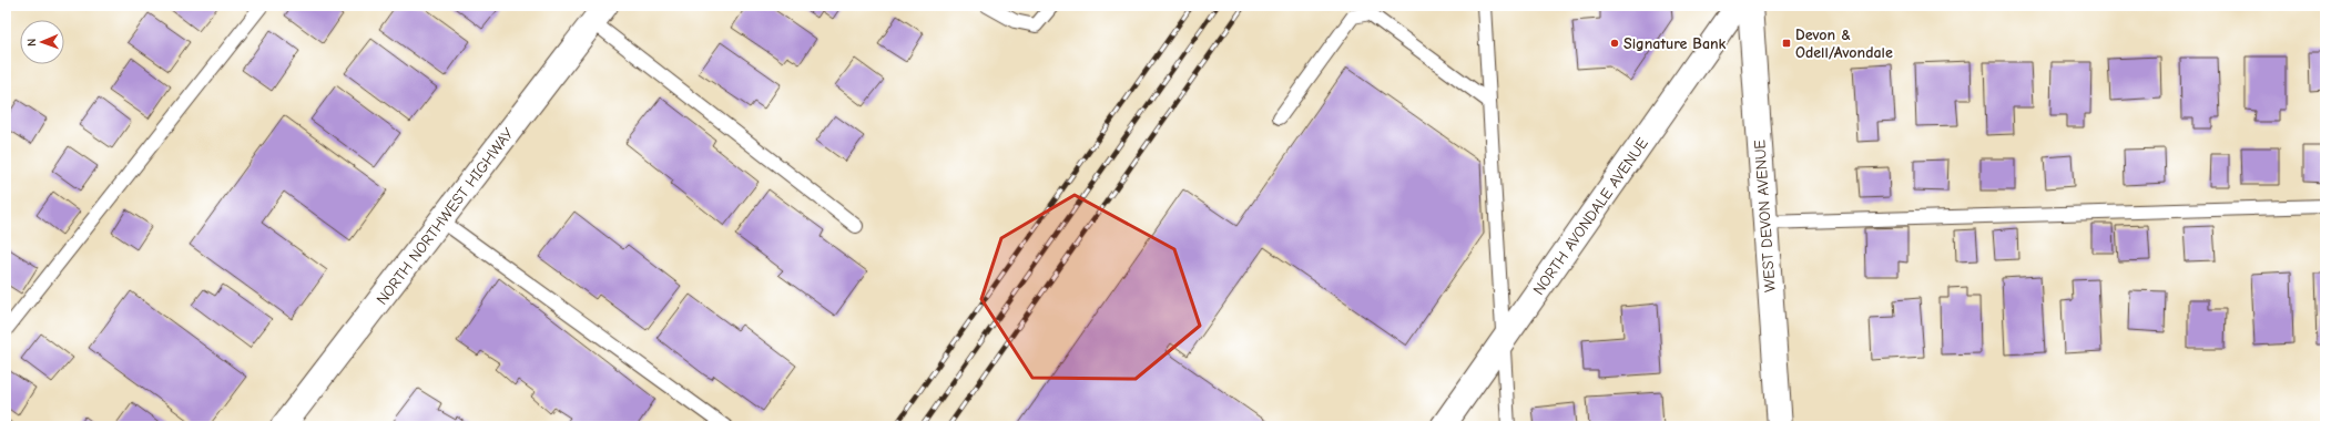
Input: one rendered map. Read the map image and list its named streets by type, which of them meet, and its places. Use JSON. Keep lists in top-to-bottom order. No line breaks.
{"streets":{"street":["NORTH NORTHWEST HIGHWAY","NORTH AVONDALE AVENUE","WEST DEVON AVENUE"]},"places":{"other":["Signature Bank"],"transit":["Devon & Odell/Avondale"]},"north":"left"}
